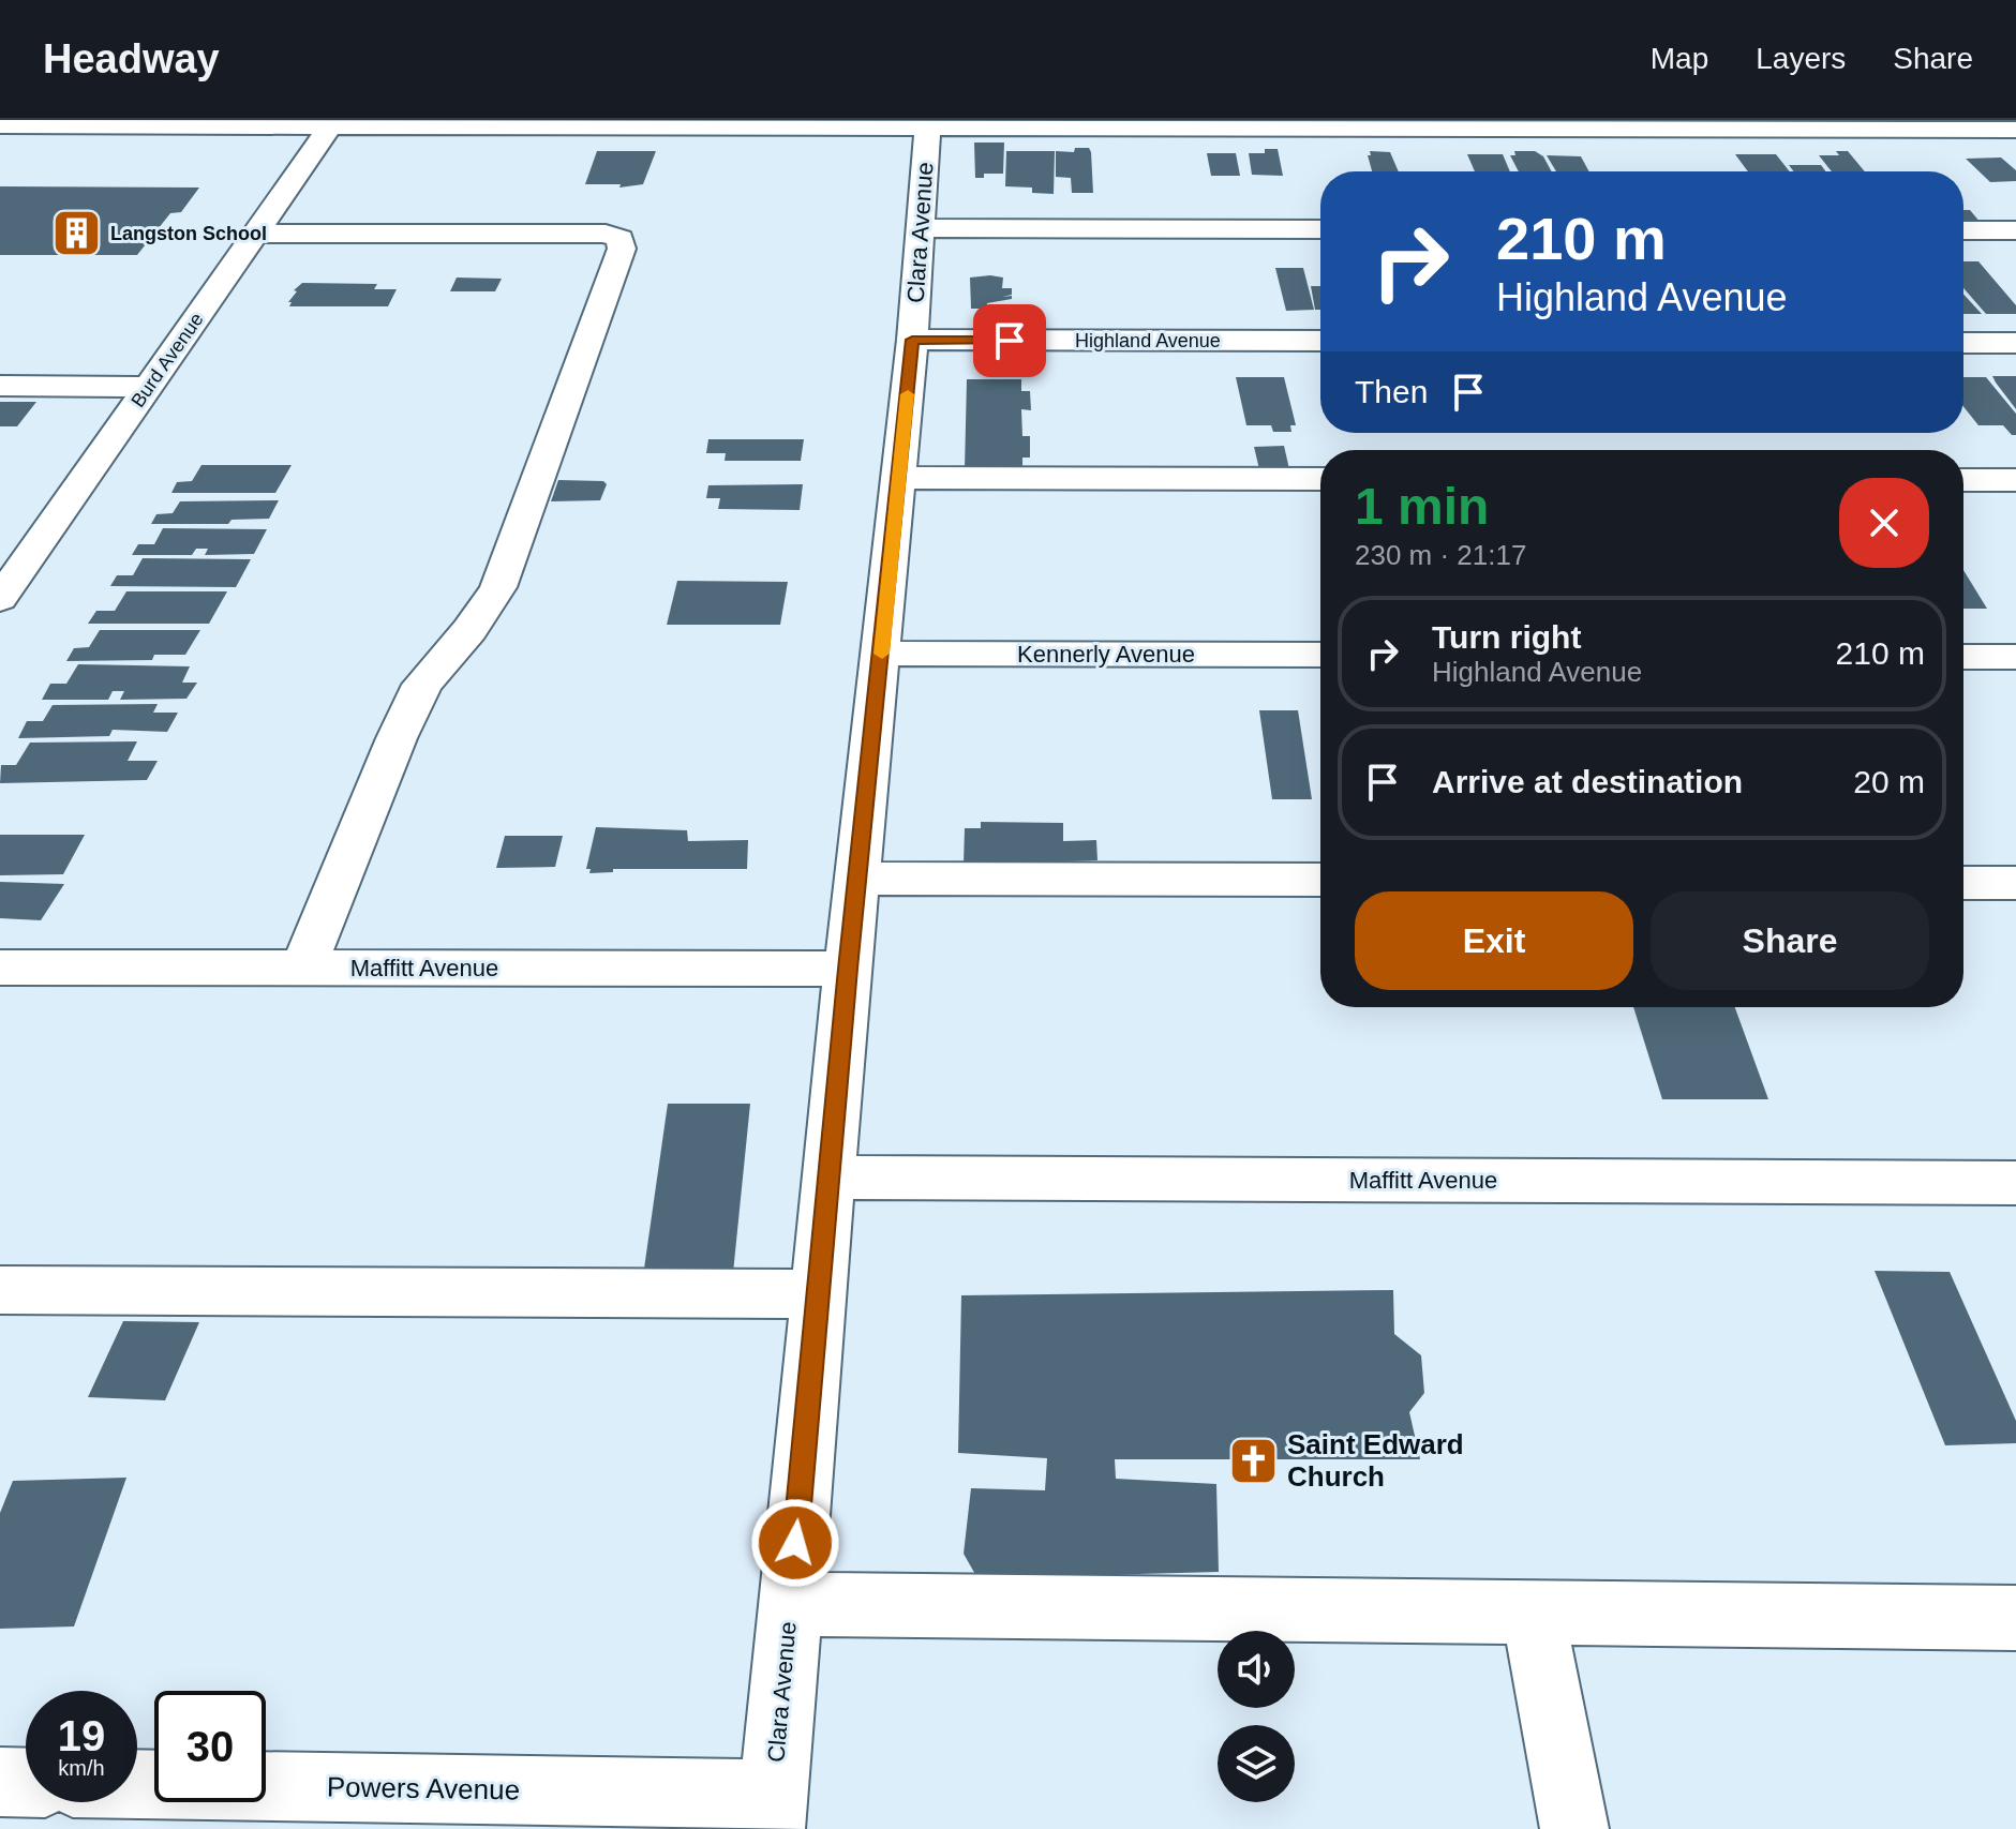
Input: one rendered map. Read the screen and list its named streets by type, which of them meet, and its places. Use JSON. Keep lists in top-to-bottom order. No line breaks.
{"streets":{"street":["Clara Avenue","Highland Avenue","Burd Avenue","Kennerly Avenue","Maffitt Avenue","Powers Avenue"]},"crossings":[["Clara Avenue","Highland Avenue"],["Clara Avenue","Kennerly Avenue"],["Clara Avenue","Maffitt Avenue"],["Clara Avenue","Powers Avenue"]],"places":{"building":["Langston School"],"church":["Saint Edward Church"]},"page":{"header":"Headway","nav":["Map","Layers","Share"],"turn":["210 m","Highland Avenue"],"then":"Then","heading":["1 min","230 m · 21:17"],"list":[{"name":"Turn right","note":"Highland Avenue","value":"210 m"},{"name":"Arrive at destination","value":"20 m"}],"buttons":["Exit","Share"],"speed":"19 km/h","limit":"30"}}
